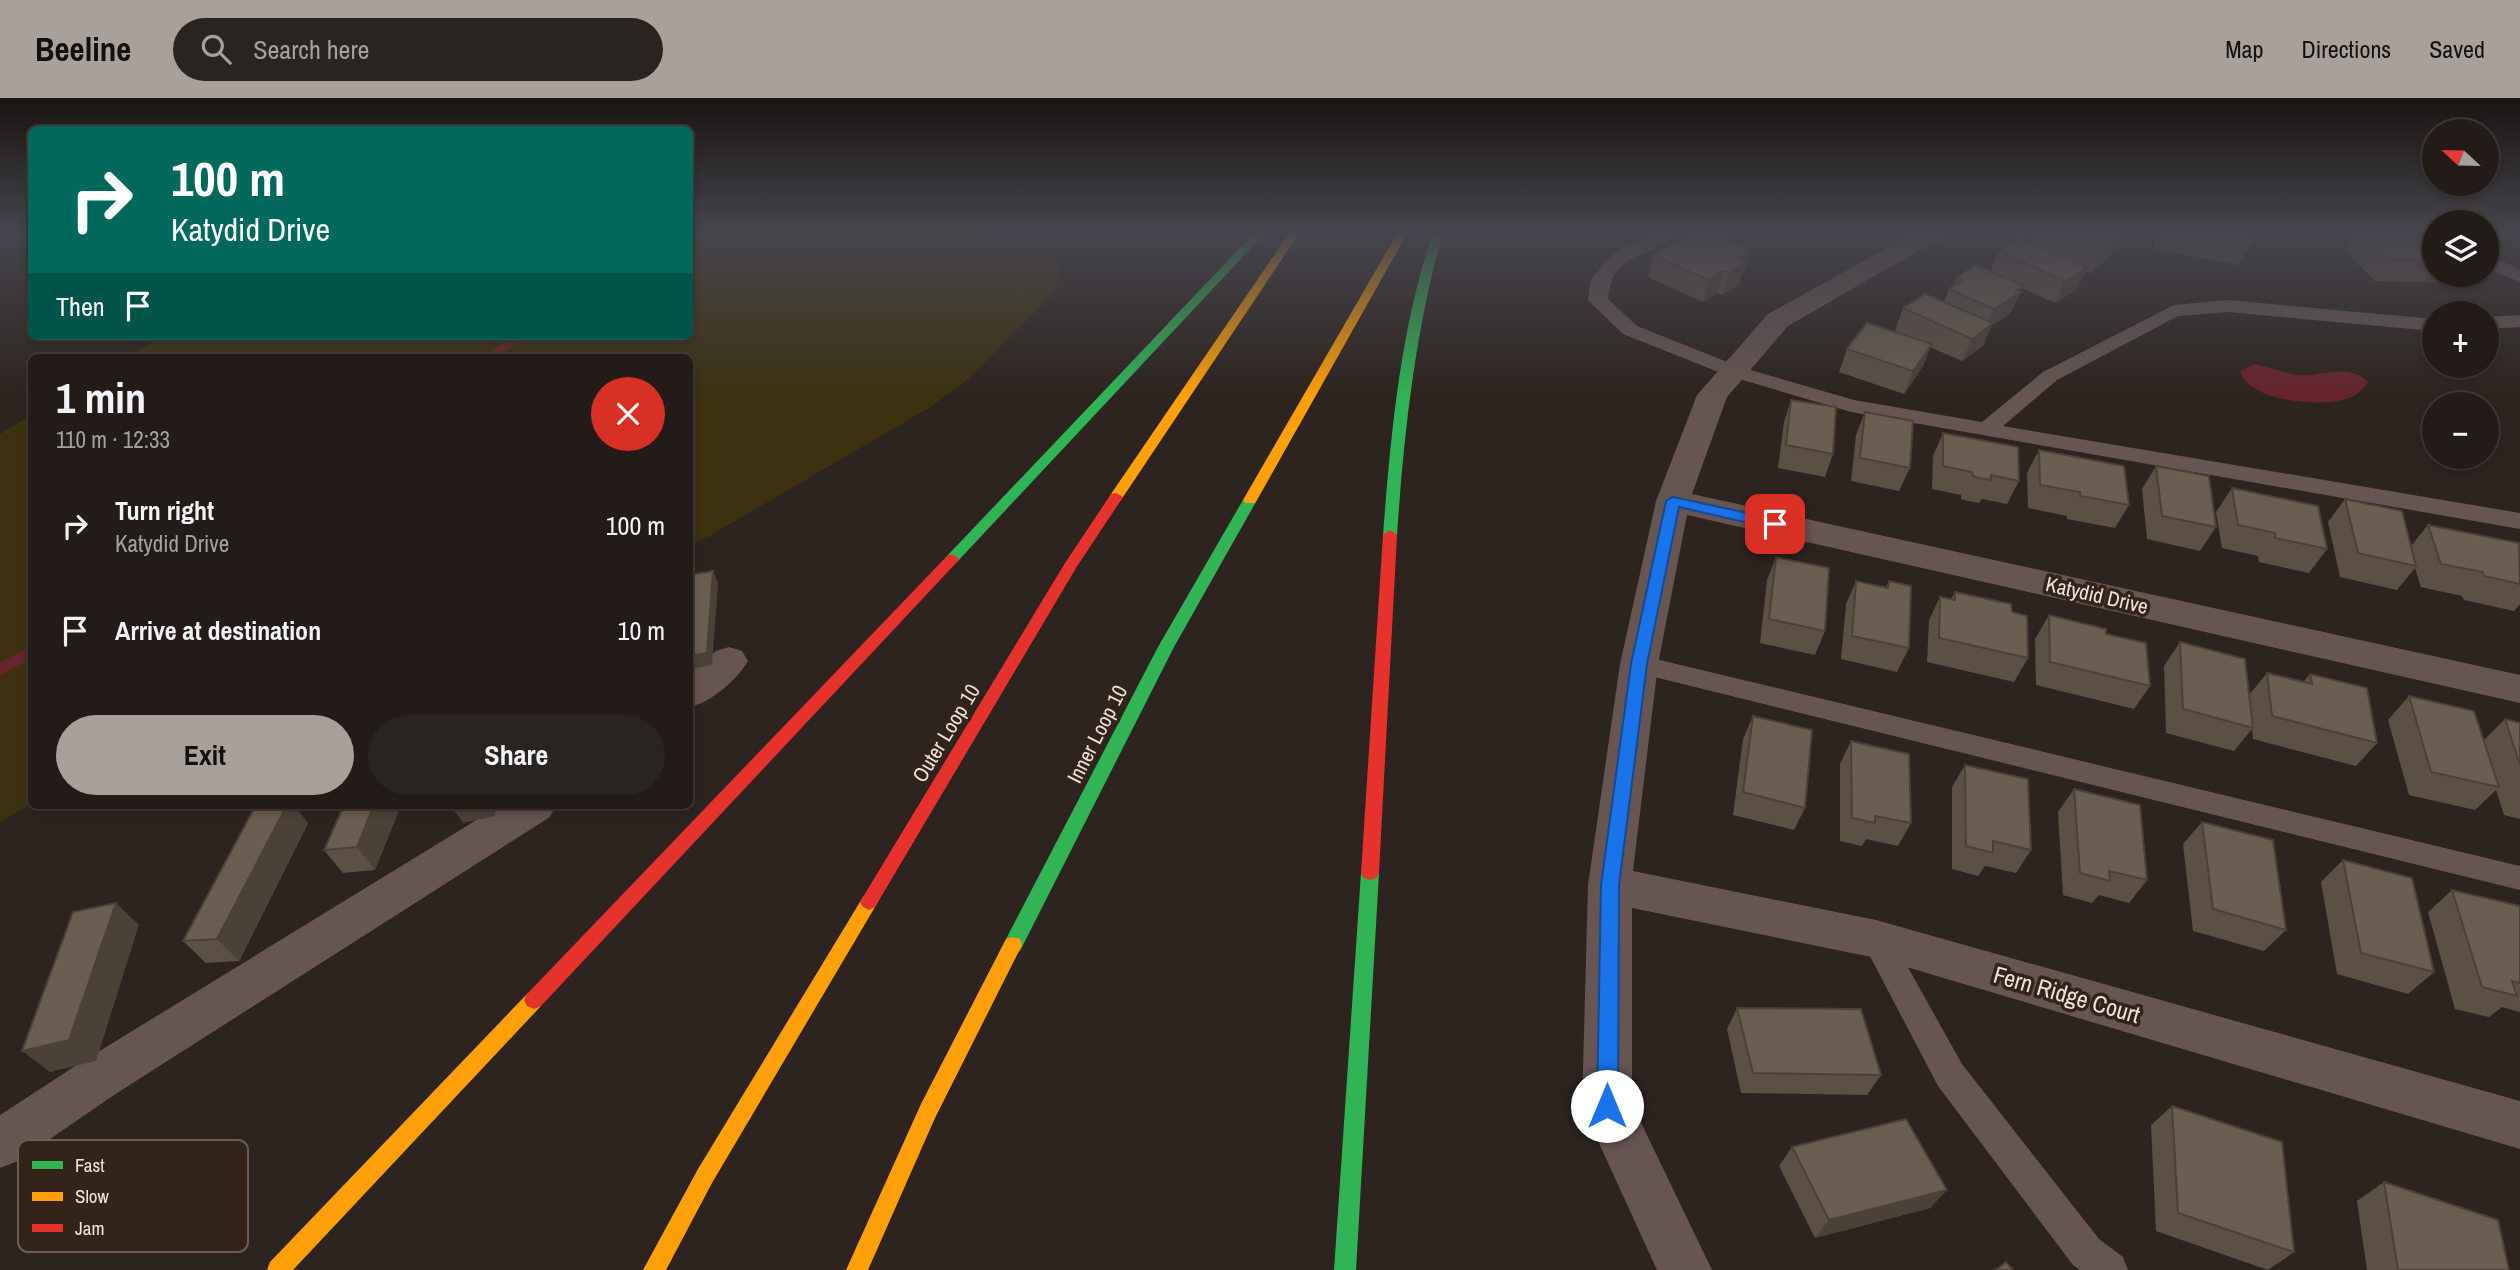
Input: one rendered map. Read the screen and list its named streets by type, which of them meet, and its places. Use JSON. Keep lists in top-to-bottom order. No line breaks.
{"streets":{"highway":["Outer Loop 10","Inner Loop 10"],"street":["Katydid Drive","Fern Ridge Court"]},"legend":["Fast","Slow","Jam"],"north":"left","page":{"header":"Beeline","search":"Search here","nav":["Map","Directions","Saved"],"map_buttons":["+","−"],"turn":["100 m","Katydid Drive"],"then":"Then","heading":["1 min","110 m · 12:33"],"list":[{"name":"Turn right","note":"Katydid Drive","value":"100 m"},{"name":"Arrive at destination","value":"10 m"}],"buttons":["Exit","Share"]}}
